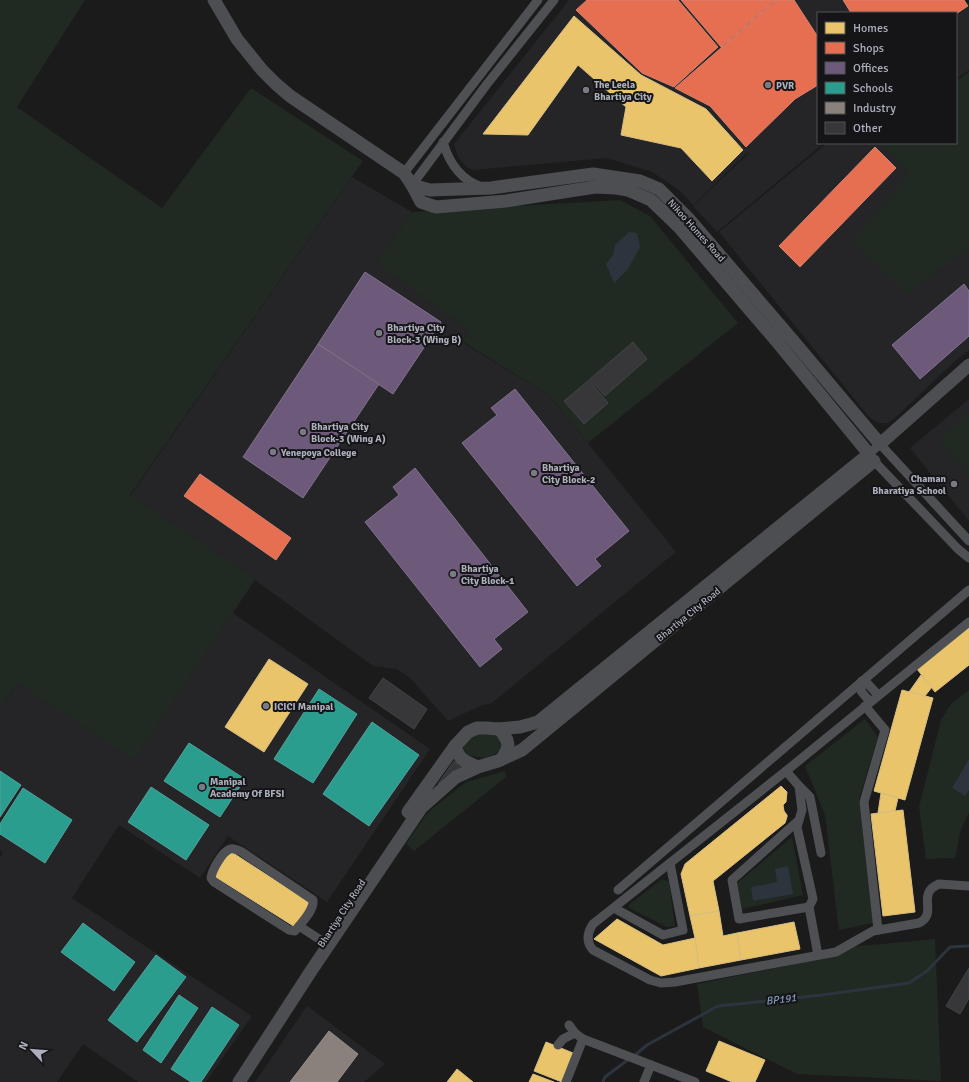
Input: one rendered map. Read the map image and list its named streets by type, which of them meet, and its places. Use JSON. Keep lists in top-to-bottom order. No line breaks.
{"streets":{"street":["Nikoo Homes Road","Bhartiya City Road"]},"crossings":[["Nikoo Homes Road","Bhartiya City Road"]],"water":["BP191"],"places":["PVR","The Leela Bhartiya City","Bhartiya City Block-3 (Wing B)","Bhartiya City Block-3 (Wing A)","Yenepoya College","Bhartiya City Block-2","Chaman Bharatiya School","Bhartiya City Block-1","ICICI Manipal","Manipal Academy Of BFSI"],"legend":["Homes","Shops","Offices","Schools","Industry","Other"],"north":"top left"}
